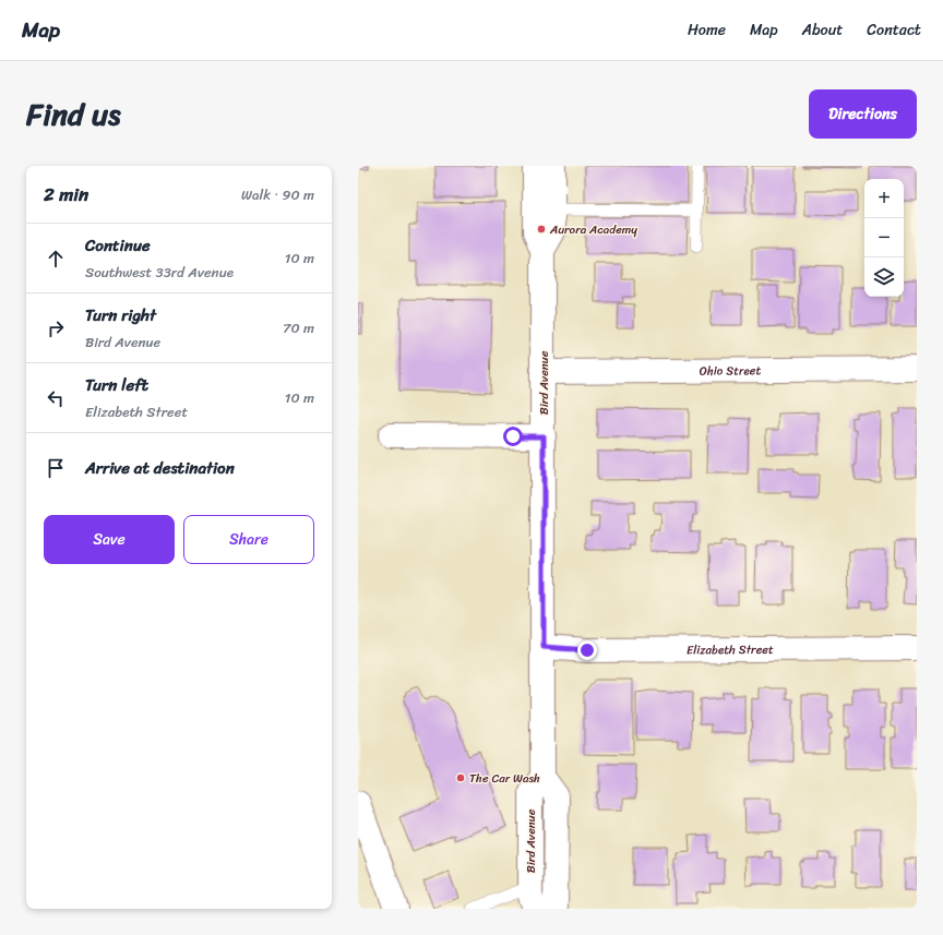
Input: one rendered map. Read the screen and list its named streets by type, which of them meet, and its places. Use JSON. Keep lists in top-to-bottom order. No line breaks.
{"streets":{"main road":["Ohio Street","Bird Avenue","Elizabeth Street"]},"crossings":[["Ohio Street","Bird Avenue"],["Bird Avenue","Elizabeth Street"]],"places":["Aurora Academy","The Car Wash"],"page":{"header":"Map","nav":["Home","Map","About","Contact"],"title":"Find us","buttons":["Directions",["Save","Share"]],"heading":["2 min","Walk · 90 m"],"map_buttons":["+","−"],"list":[["Continue","Southwest 33rd Avenue","10 m"],["Turn right","Bird Avenue","70 m"],["Turn left","Elizabeth Street","10 m"],"Arrive at destination"]}}
